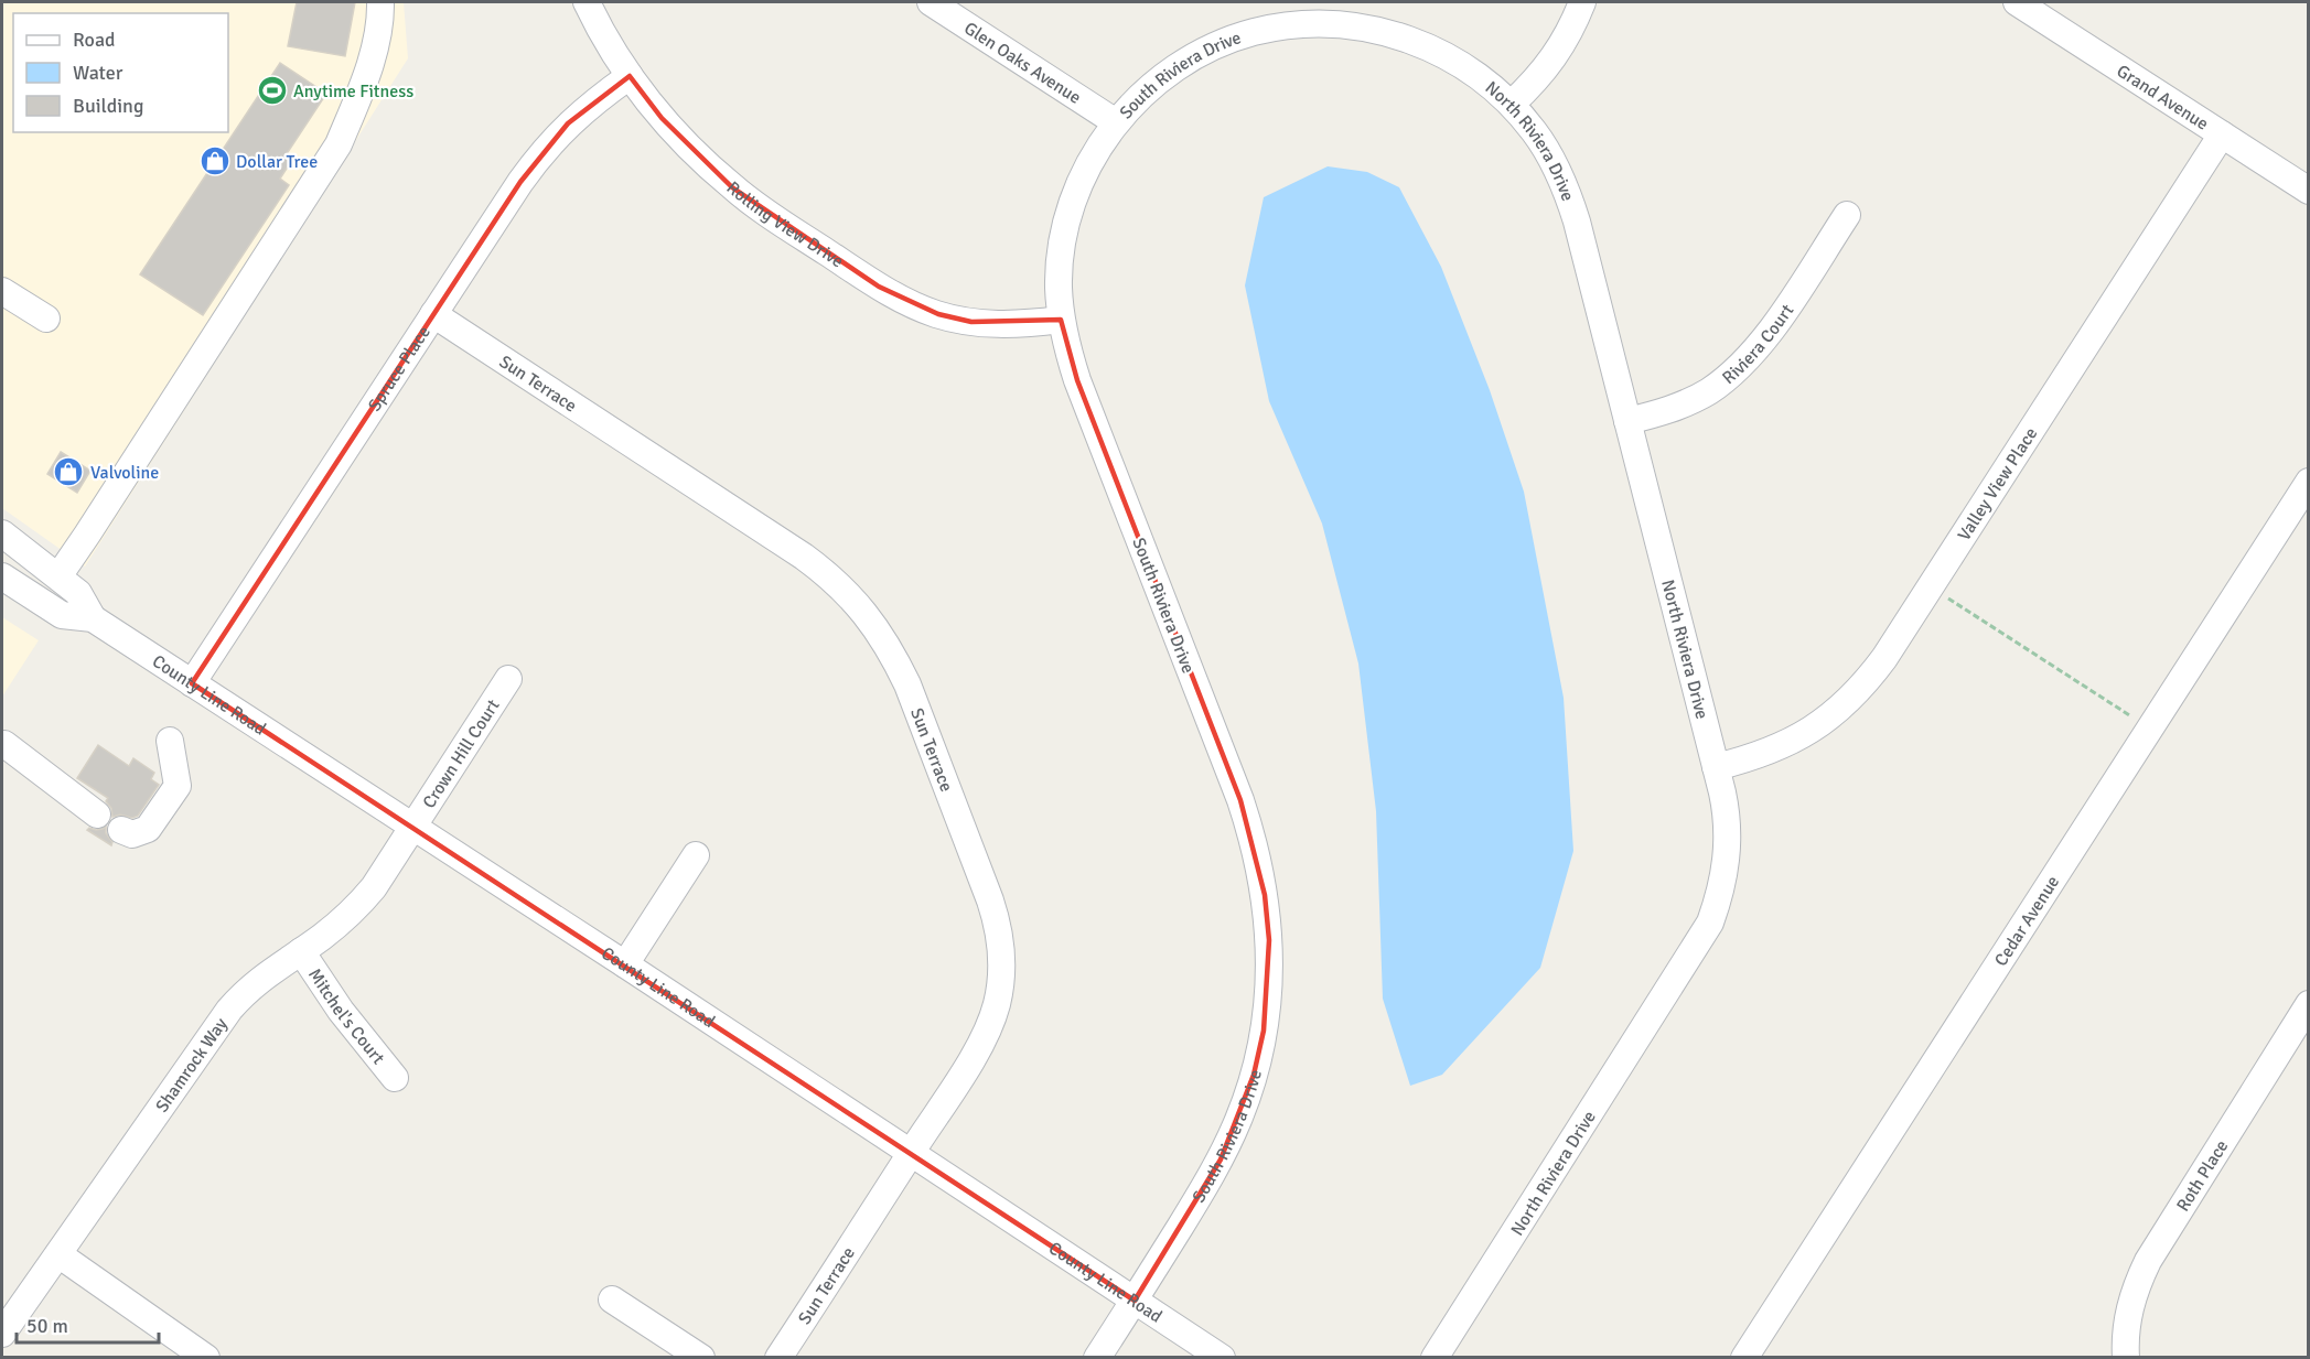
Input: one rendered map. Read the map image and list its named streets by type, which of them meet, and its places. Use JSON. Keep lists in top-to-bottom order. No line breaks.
{"streets":{"street":["Glen Oaks Avenue","South Riviera Drive","Grand Avenue","North Riviera Drive","Rolling View Drive","Riviera Court","Spruce Place","Sun Terrace","Valley View Place","County Line Road","Crown Hill Court","Cedar Avenue","Mitchel's Court","Shamrock Way","Roth Place"]},"crossings":[["Glen Oaks Avenue","South Riviera Drive"],["South Riviera Drive","North Riviera Drive"],["South Riviera Drive","Rolling View Drive"],["South Riviera Drive","County Line Road"],["Grand Avenue","Valley View Place"],["North Riviera Drive","Riviera Court"],["North Riviera Drive","Valley View Place"],["Rolling View Drive","Spruce Place"],["Spruce Place","Sun Terrace"],["Spruce Place","County Line Road"],["Sun Terrace","County Line Road"],["County Line Road","Crown Hill Court"],["County Line Road","Shamrock Way"],["Crown Hill Court","Shamrock Way"],["Mitchel's Court","Shamrock Way"]],"places":{"sports":["Anytime Fitness"],"shop":["Dollar Tree","Valvoline"]},"legend":["Road","Water","Building"],"scale_bar":"50 m"}
